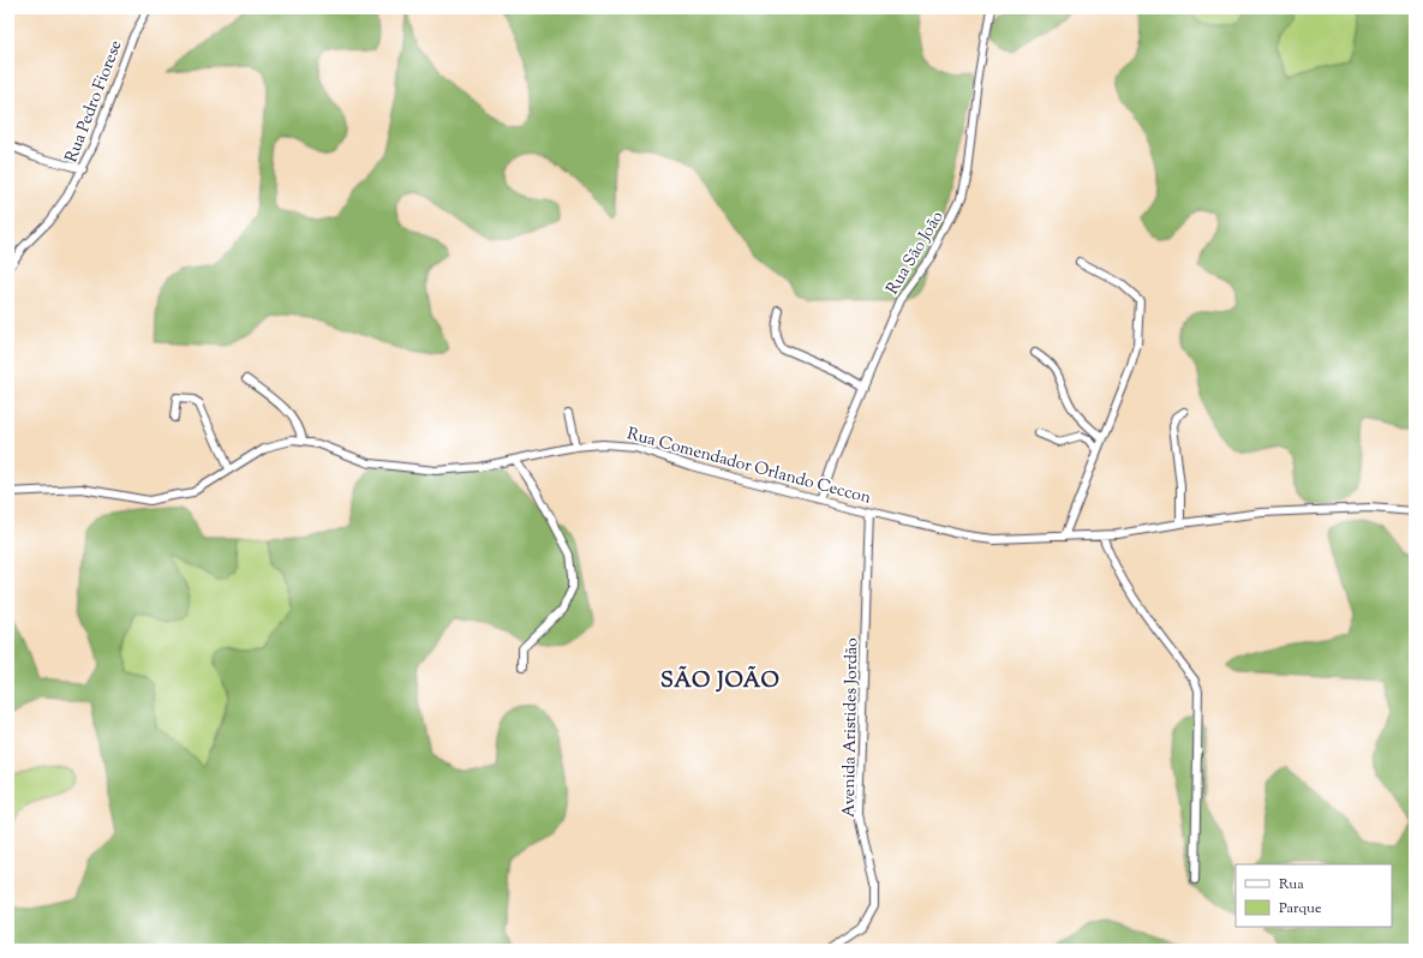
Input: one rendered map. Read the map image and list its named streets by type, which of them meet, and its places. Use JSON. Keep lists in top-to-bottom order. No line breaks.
{"streets":{"street":["Rua Pedro Fiorese","Rua São João","Rua Comendador Orlando Ceccon","Avenida Aristides Jordão"]},"crossings":[["Rua São João","Rua Comendador Orlando Ceccon"],["Rua Comendador Orlando Ceccon","Avenida Aristides Jordão"]],"districts":["SÃO JOÃO"],"legend":["Rua","Parque"]}
